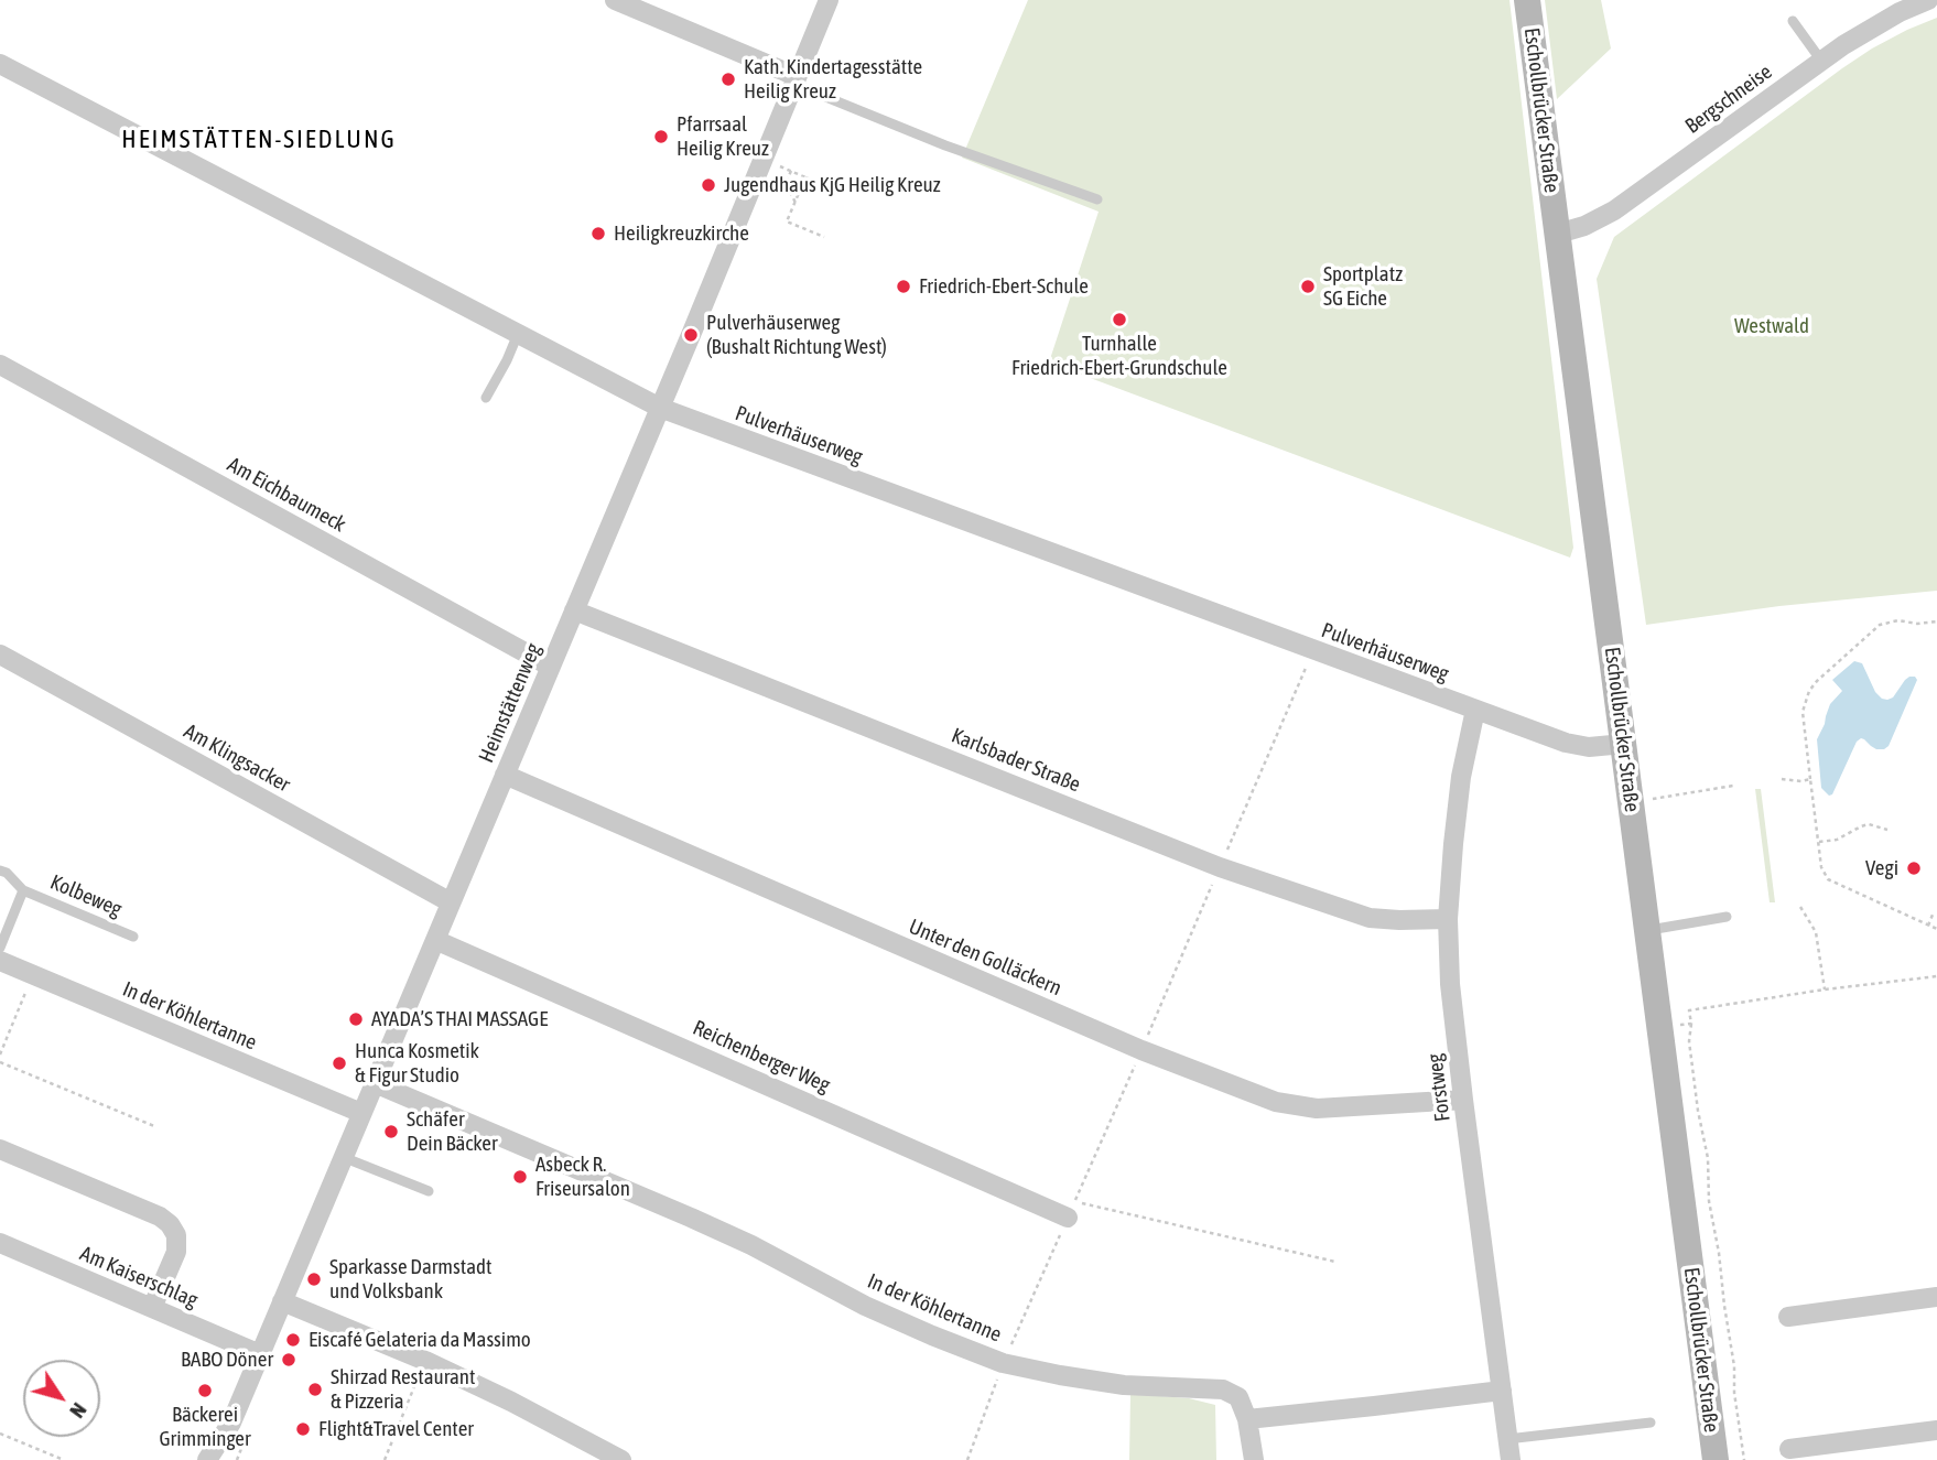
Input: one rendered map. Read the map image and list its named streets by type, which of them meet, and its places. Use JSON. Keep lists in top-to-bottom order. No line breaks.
{"streets":{"main road":["Eschollbrücker Straße"],"street":["Bergschneise","Pulverhäuserweg","Am Eichbaumeck","Heimstättenweg","Am Klingsacker","Karlsbader Straße","Unter den Golläckern","In der Köhlertanne","Reichenberger Weg","Forstweg","Am Kaiserschlag"],"lane":["Kolbeweg"]},"crossings":[["Bergschneise","Eschollbrücker Straße"],["Eschollbrücker Straße","Pulverhäuserweg"],["Pulverhäuserweg","Heimstättenweg"],["Pulverhäuserweg","Forstweg"],["Am Eichbaumeck","Heimstättenweg"],["Heimstättenweg","Am Klingsacker"],["Heimstättenweg","Karlsbader Straße"],["Heimstättenweg","Unter den Golläckern"],["Heimstättenweg","In der Köhlertanne"],["Heimstättenweg","Reichenberger Weg"],["Heimstättenweg","Am Kaiserschlag"],["Karlsbader Straße","Forstweg"],["Unter den Golläckern","Forstweg"]],"districts":["HEIMSTÄTTEN-SIEDLUNG"],"parks":["Westwald"],"places":["Kath. Kindertagesstätte Heilig Kreuz","Pfarrsaal Heilig Kreuz","Jugendhaus KjG Heilig Kreuz","Heiligkreuzkirche","Friedrich-Ebert-Schule","Sportplatz SG Eiche","Turnhalle Friedrich-Ebert-Grundschule","Pulverhäuserweg (Bushalt Richtung West)","Vegi","AYADA’S THAI MASSAGE","Hunca Kosmetik & Figur Studio","Schäfer Dein Bäcker","Asbeck R. Friseursalon","Sparkasse Darmstadt und Volksbank","Eiscafé Gelateria da Massimo","BABO Döner","Shirzad Restaurant & Pizzeria","Bäckerei Grimminger","Flight&Travel Center"],"north":"bottom right"}
